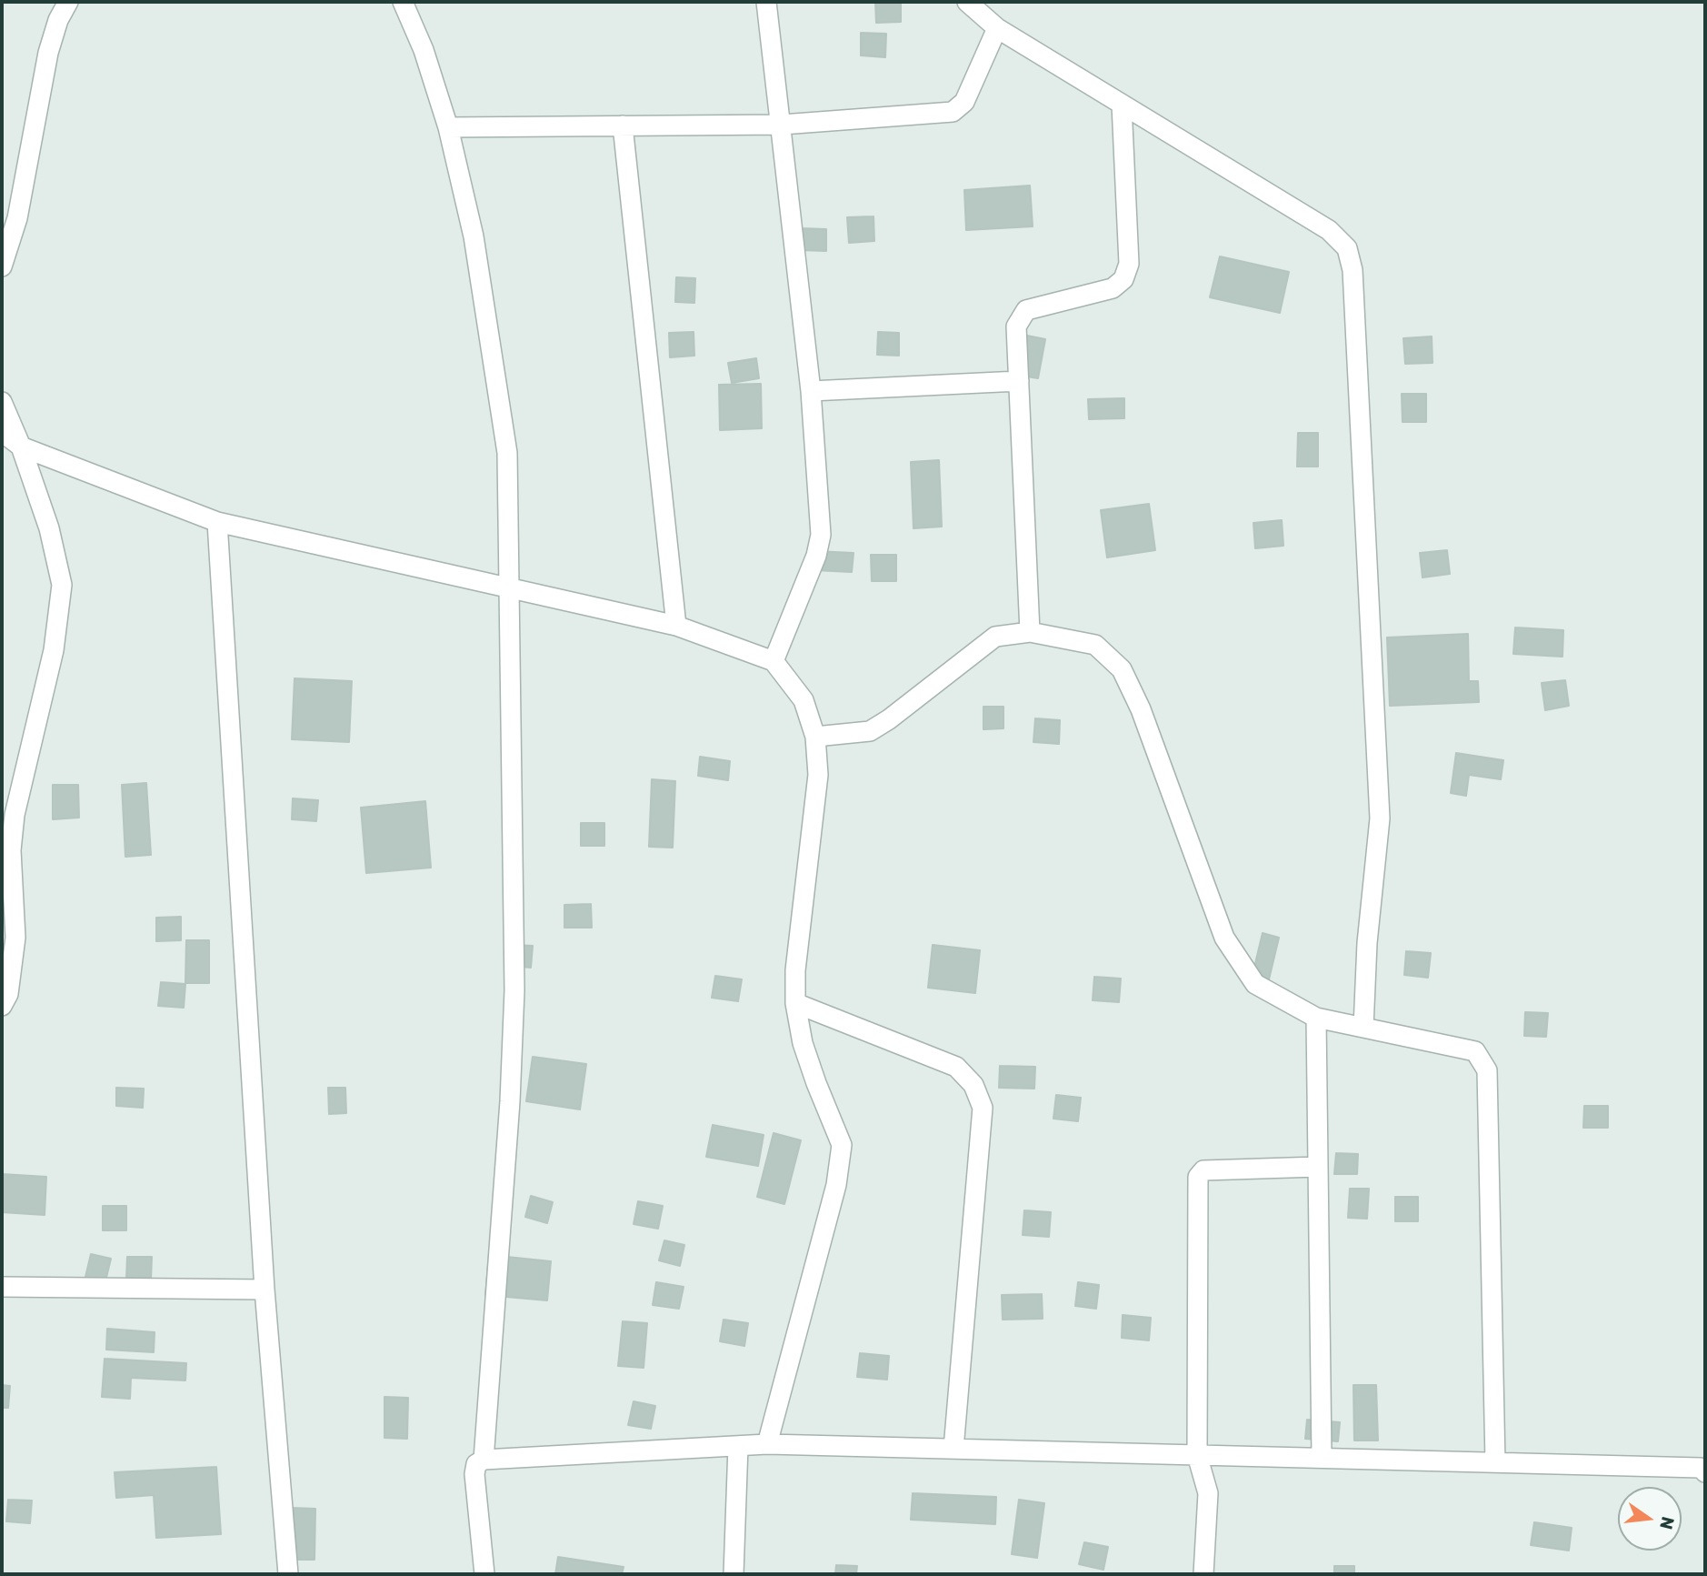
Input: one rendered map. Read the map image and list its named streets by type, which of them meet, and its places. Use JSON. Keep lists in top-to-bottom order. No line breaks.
{"north":"right"}
